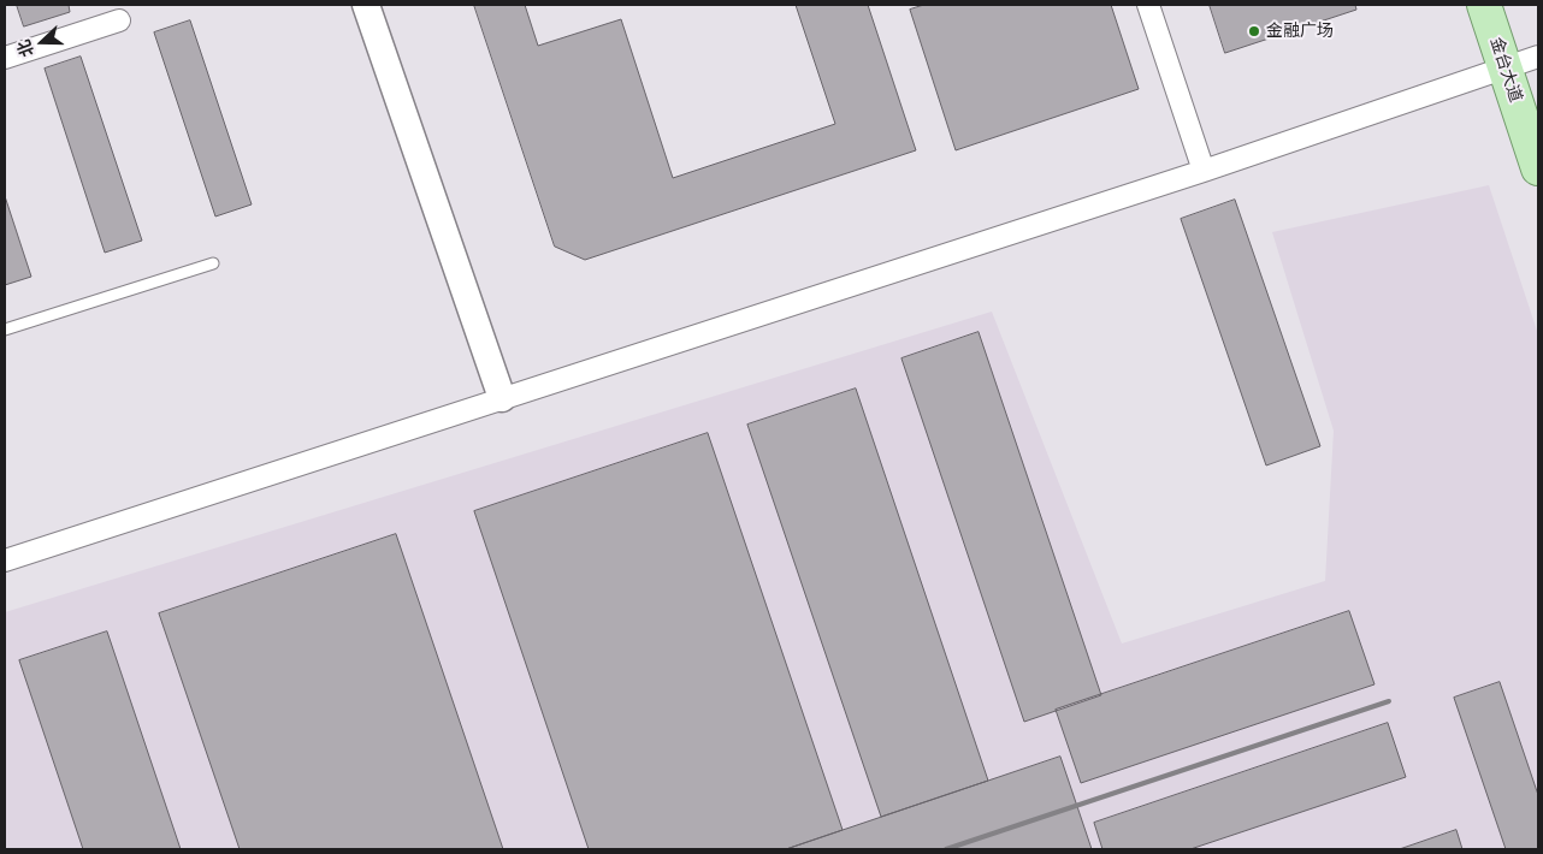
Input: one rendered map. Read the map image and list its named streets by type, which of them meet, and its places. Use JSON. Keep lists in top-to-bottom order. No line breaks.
{"streets":{"main road":["金台大道"]},"places":["金融广场"],"north":"left"}
